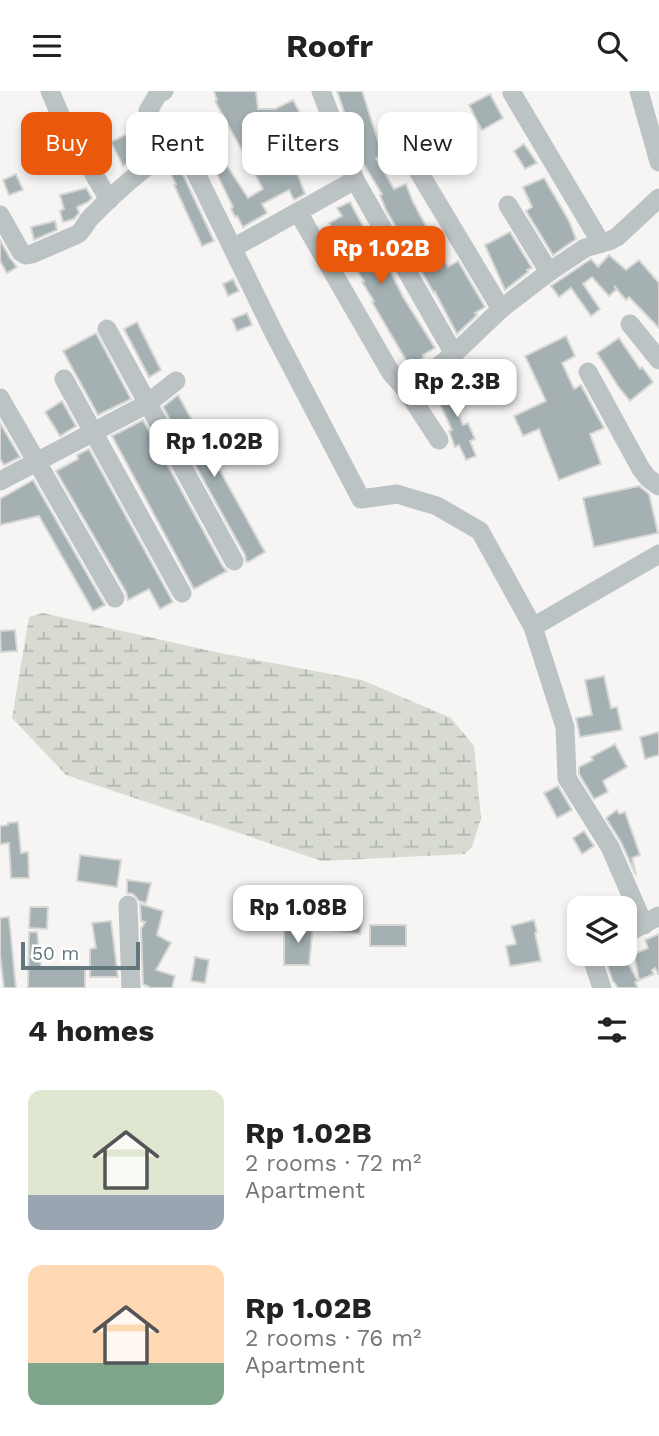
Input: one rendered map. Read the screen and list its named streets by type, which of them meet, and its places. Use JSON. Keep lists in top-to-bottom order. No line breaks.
{"scale_bar":"50 m","page":{"header":"Roofr","chip":["Buy","Rent","Filters","New"],"price":["Rp 1.02B","Rp 2.3B","Rp 1.02B","Rp 1.08B"],"scale":"50 m","heading":"4 homes","list":[{"name":"Rp 1.02B","note":"2 rooms · 72 m² · Apartment"},{"name":"Rp 1.02B","note":"2 rooms · 76 m² · Apartment"}]}}
